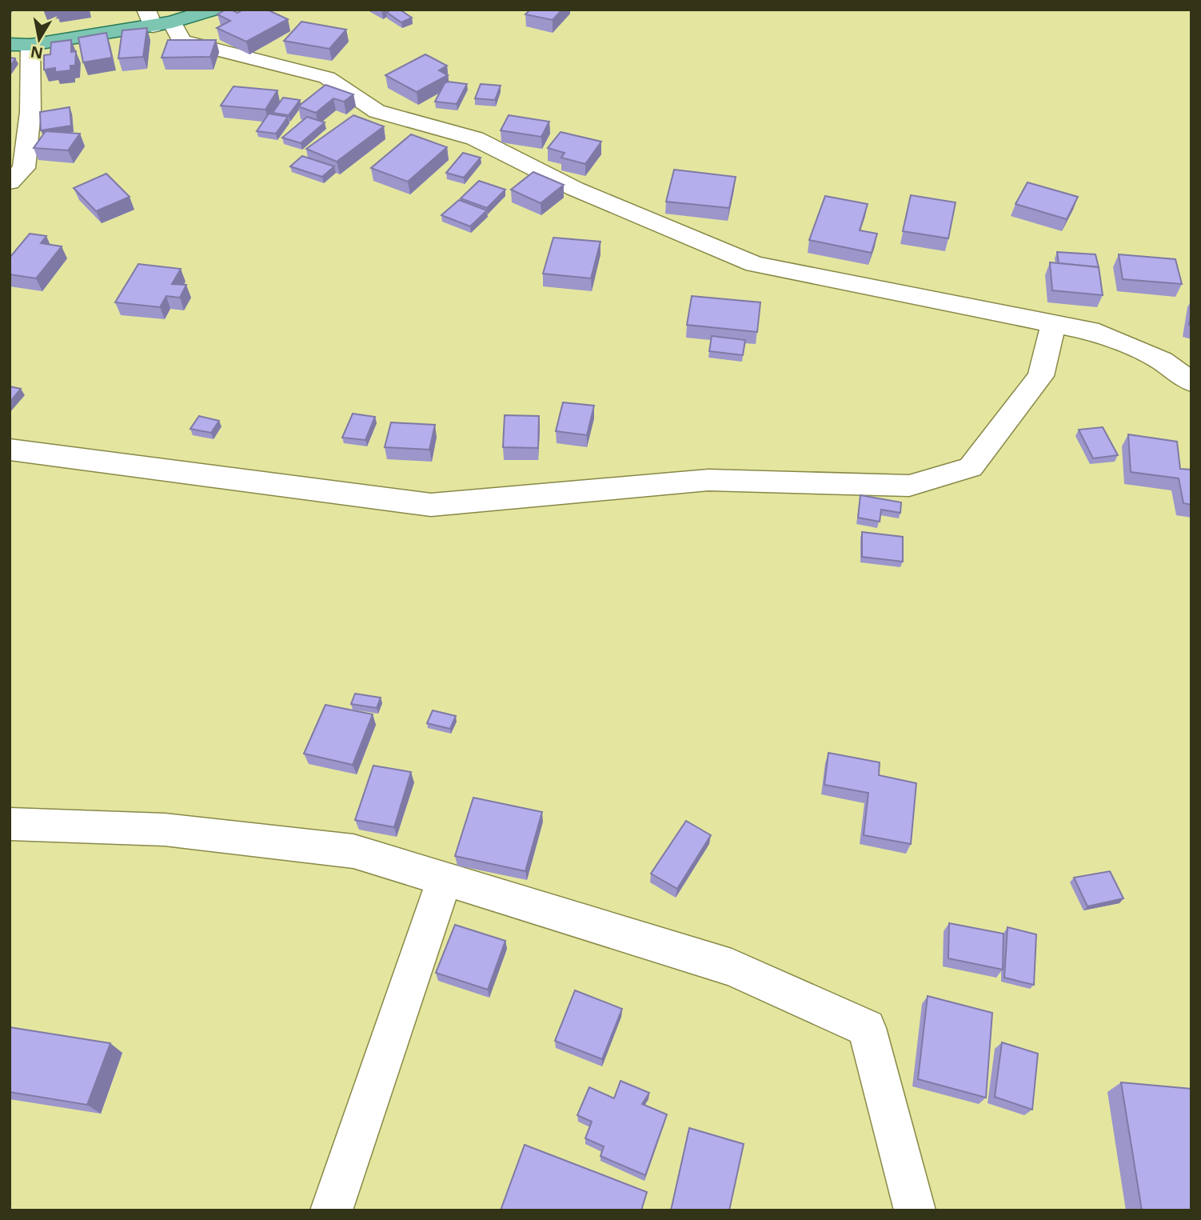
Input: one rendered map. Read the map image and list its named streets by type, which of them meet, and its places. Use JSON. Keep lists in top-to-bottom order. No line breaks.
{"north":"bottom"}
